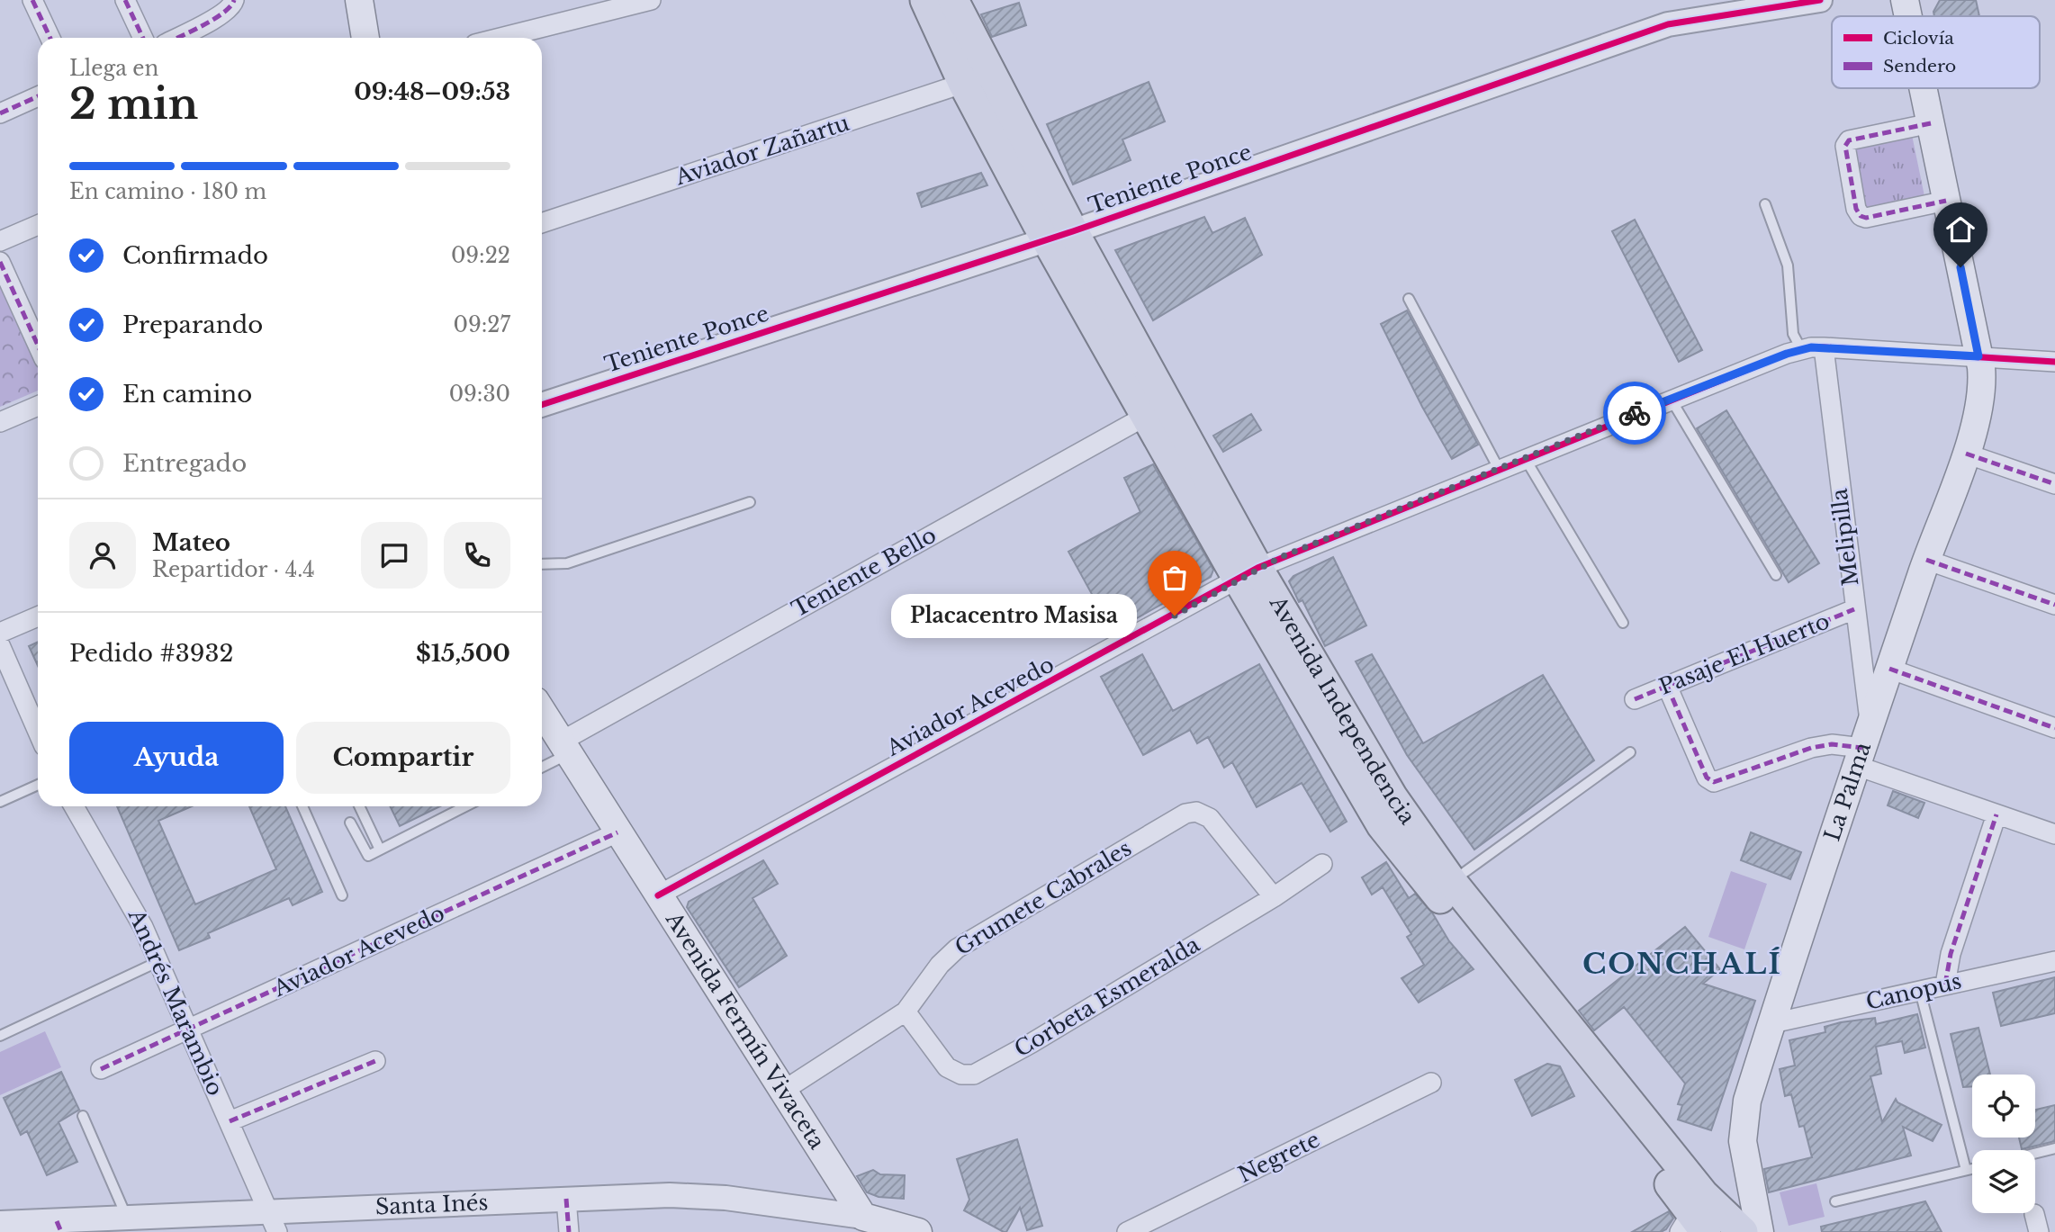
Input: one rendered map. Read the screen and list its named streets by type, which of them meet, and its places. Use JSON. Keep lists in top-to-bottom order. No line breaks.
{"streets":{"main road":["Avenida Independencia","La Palma","Avenida Fermín Vivaceta"],"street":["Aviador Zañartu","Teniente Ponce","Melipilla","Teniente Bello","Pasaje El Huerto","Aviador Acevedo","Grumete Cabrales","Canopus","Corbeta Esmeralda","Andrés Marambio","Negrete","Santa Inés"]},"crossings":[["Aviador Zañartu","Avenida Independencia"],["Teniente Ponce","Avenida Independencia"],["Melipilla","Pasaje El Huerto"],["Melipilla","Aviador Acevedo"],["Melipilla","La Palma"],["Teniente Bello","Avenida Independencia"],["Teniente Bello","Avenida Fermín Vivaceta"],["Aviador Acevedo","Avenida Independencia"],["Aviador Acevedo","La Palma"],["Aviador Acevedo","Andrés Marambio"],["Aviador Acevedo","Avenida Fermín Vivaceta"],["La Palma","Canopus"],["Grumete Cabrales","Corbeta Esmeralda"],["Grumete Cabrales","Avenida Fermín Vivaceta"],["Andrés Marambio","Santa Inés"],["Avenida Fermín Vivaceta","Santa Inés"]],"districts":["CONCHALÍ"],"places":["Placacentro Masisa"],"legend":["Ciclovía","Sendero"],"page":{"heading":["2 min","Llega en","09:48–09:53"],"panel":["Mateo","Repartidor · 4.4","Pedido #3932","$15,500"],"bar":"En camino · 180 m","list":[["Confirmado","09:22"],["Preparando","09:27"],["En camino","09:30"],"Entregado"],"bubble":"Placacentro Masisa","buttons":["Ayuda","Compartir"]}}
